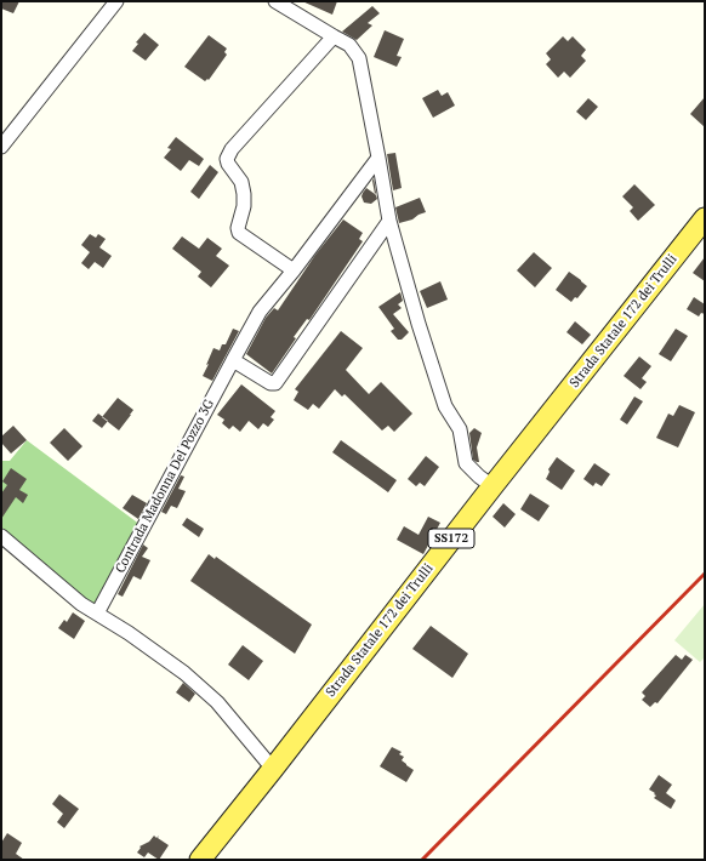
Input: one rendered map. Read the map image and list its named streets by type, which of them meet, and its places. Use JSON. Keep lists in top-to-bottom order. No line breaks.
{"streets":{"main road":["Strada Statale 172 dei Trulli","SS172"],"street":["Contrada Madonna Del Pozzo 3G"]}}
